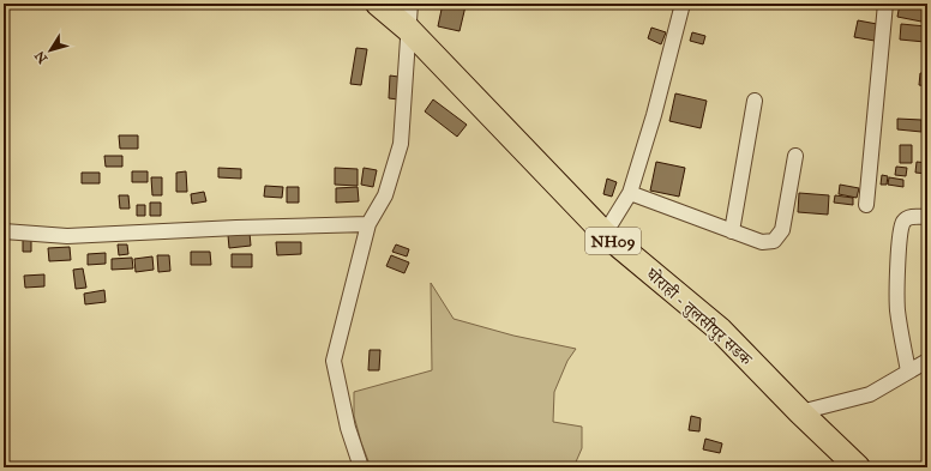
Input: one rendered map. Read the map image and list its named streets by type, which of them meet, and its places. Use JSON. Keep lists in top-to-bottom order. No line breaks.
{"streets":{"main road":["NH09","घोराही - तुलसीपुर सडक"]},"north":"bottom left"}
